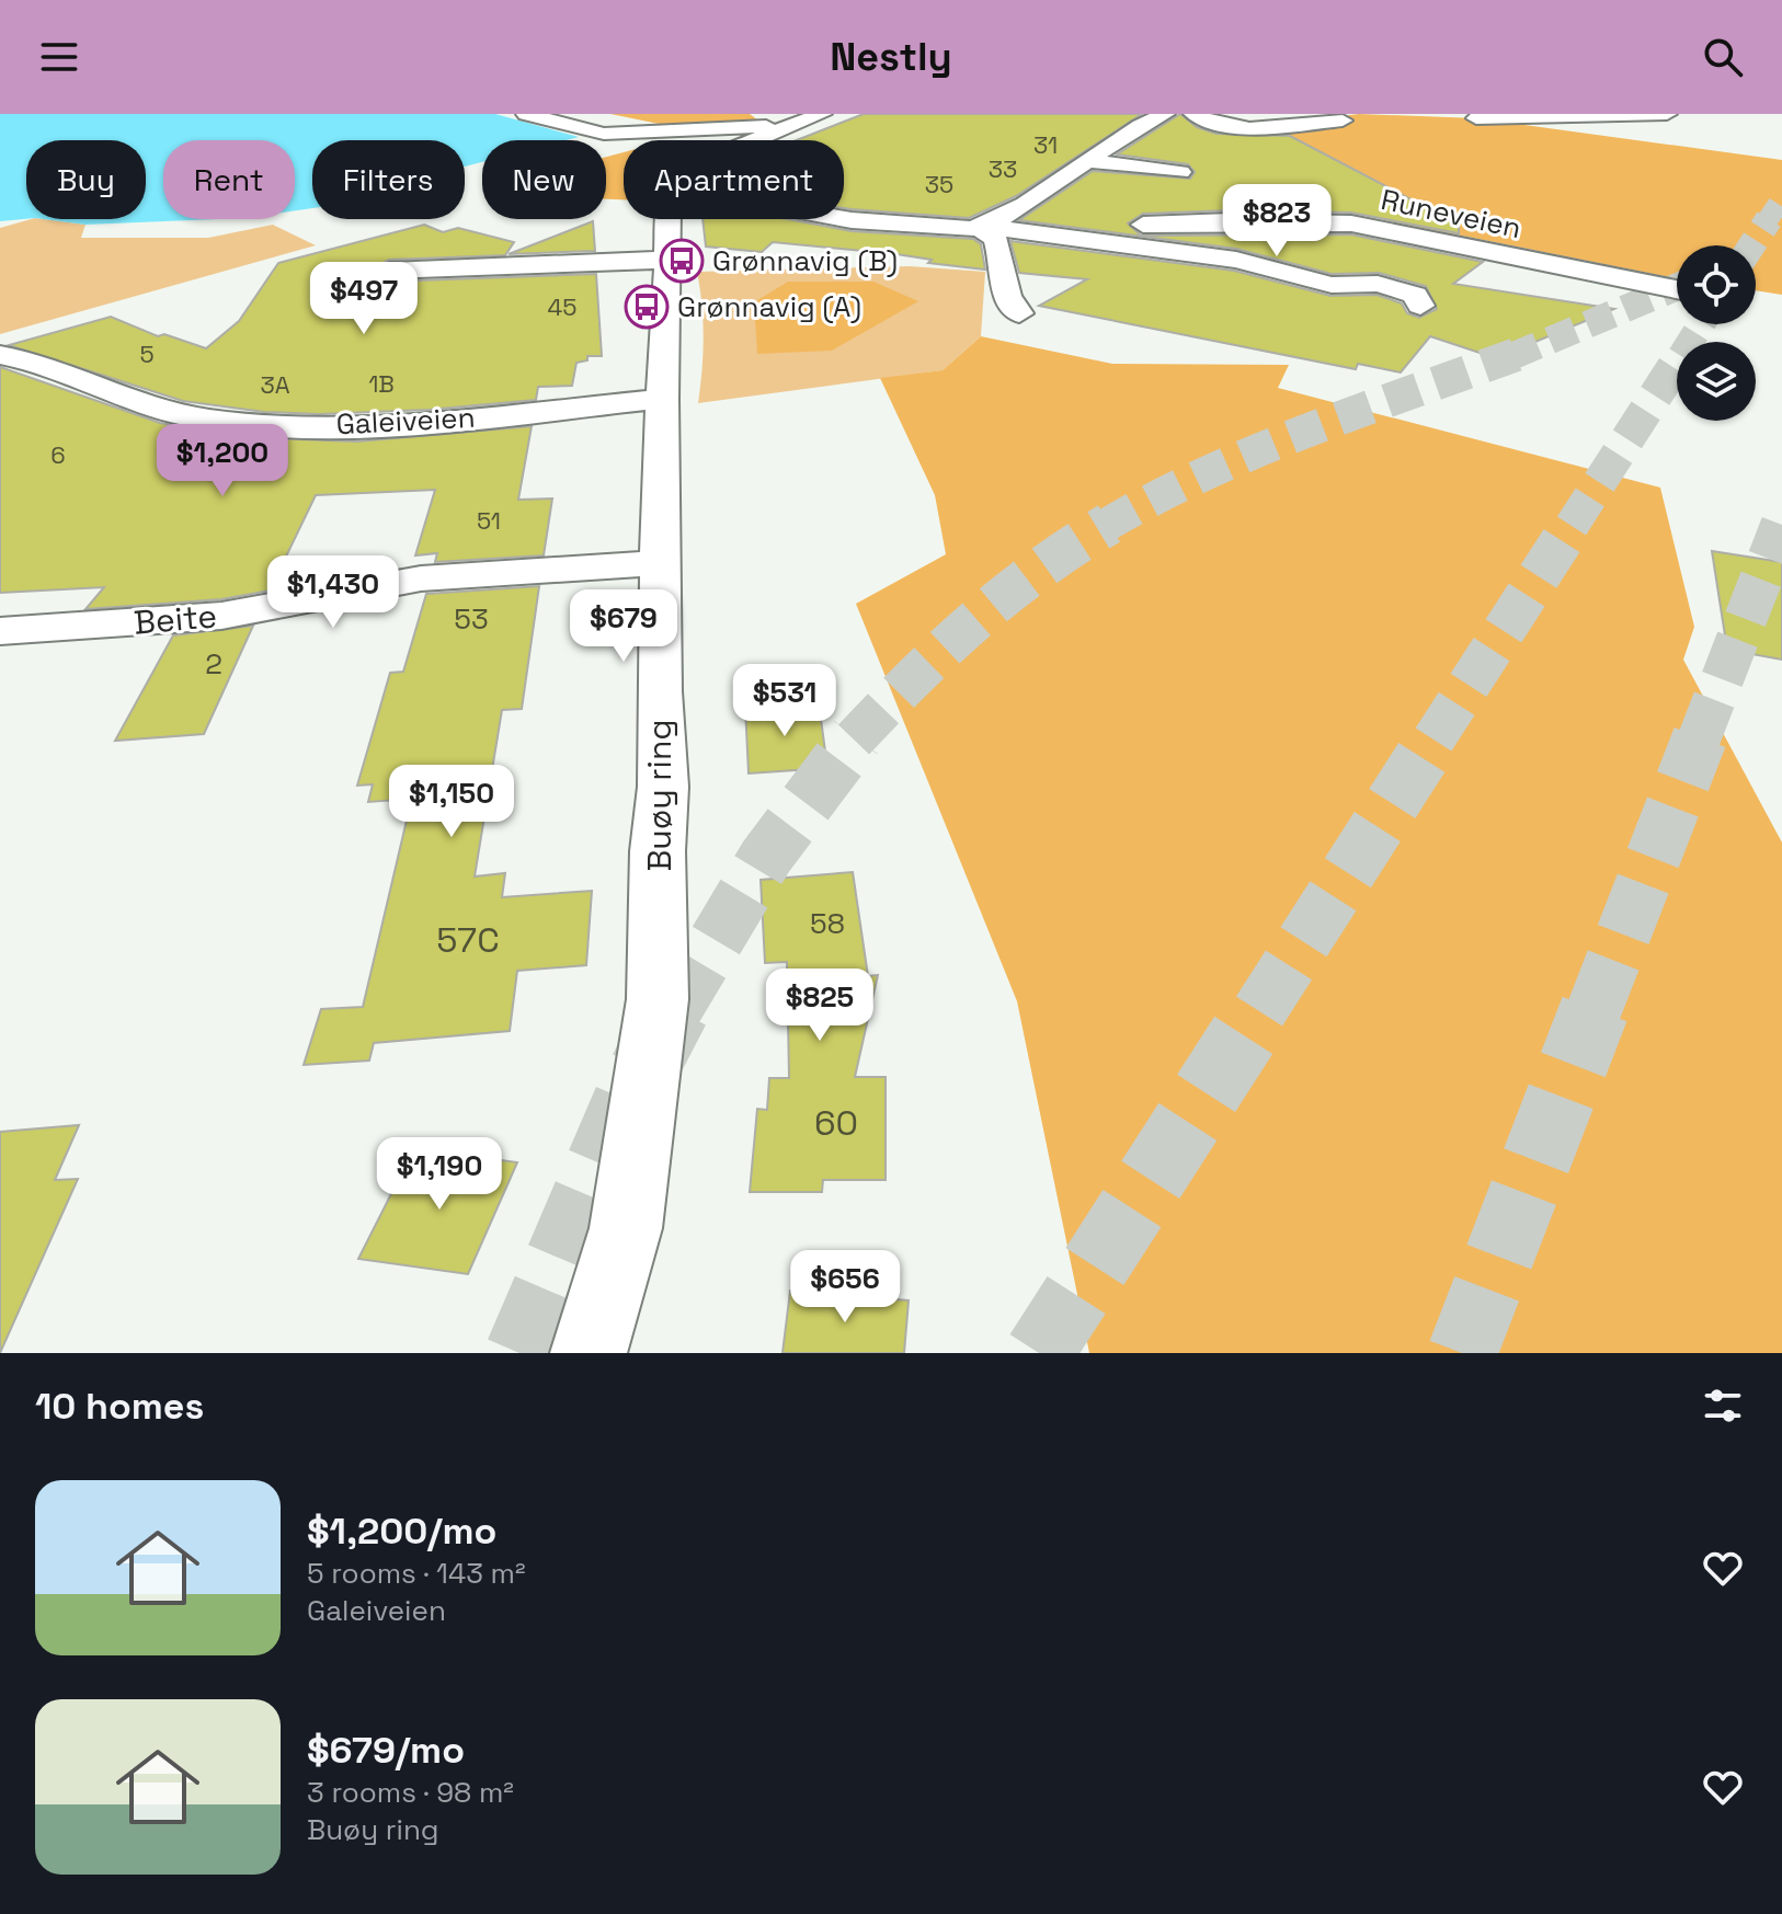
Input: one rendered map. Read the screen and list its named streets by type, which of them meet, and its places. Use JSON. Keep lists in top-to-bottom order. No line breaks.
{"streets":{"street":["Runeveien","Galeiveien","Beite","Buøy ring"]},"crossings":[["Galeiveien","Buøy ring"],["Beite","Buøy ring"]],"places":{"bus stop":["Grønnavig (B)","Grønnavig (A)"]},"house_numbers":["31","33","35","45","5","1B","3A","6","51","53","2","58","57C","60"],"page":{"header":"Nestly","chip":["Buy","Rent","Filters","New","Apartment"],"price":["$823","$497","$1,200","$1,430","$679","$531","$1,150","$825","$1,190","$656"],"heading":"10 homes","list":[{"name":"$1,200/mo","note":"5 rooms · 143 m² · Galeiveien"},{"name":"$679/mo","note":"3 rooms · 98 m² · Buøy ring"}]}}
